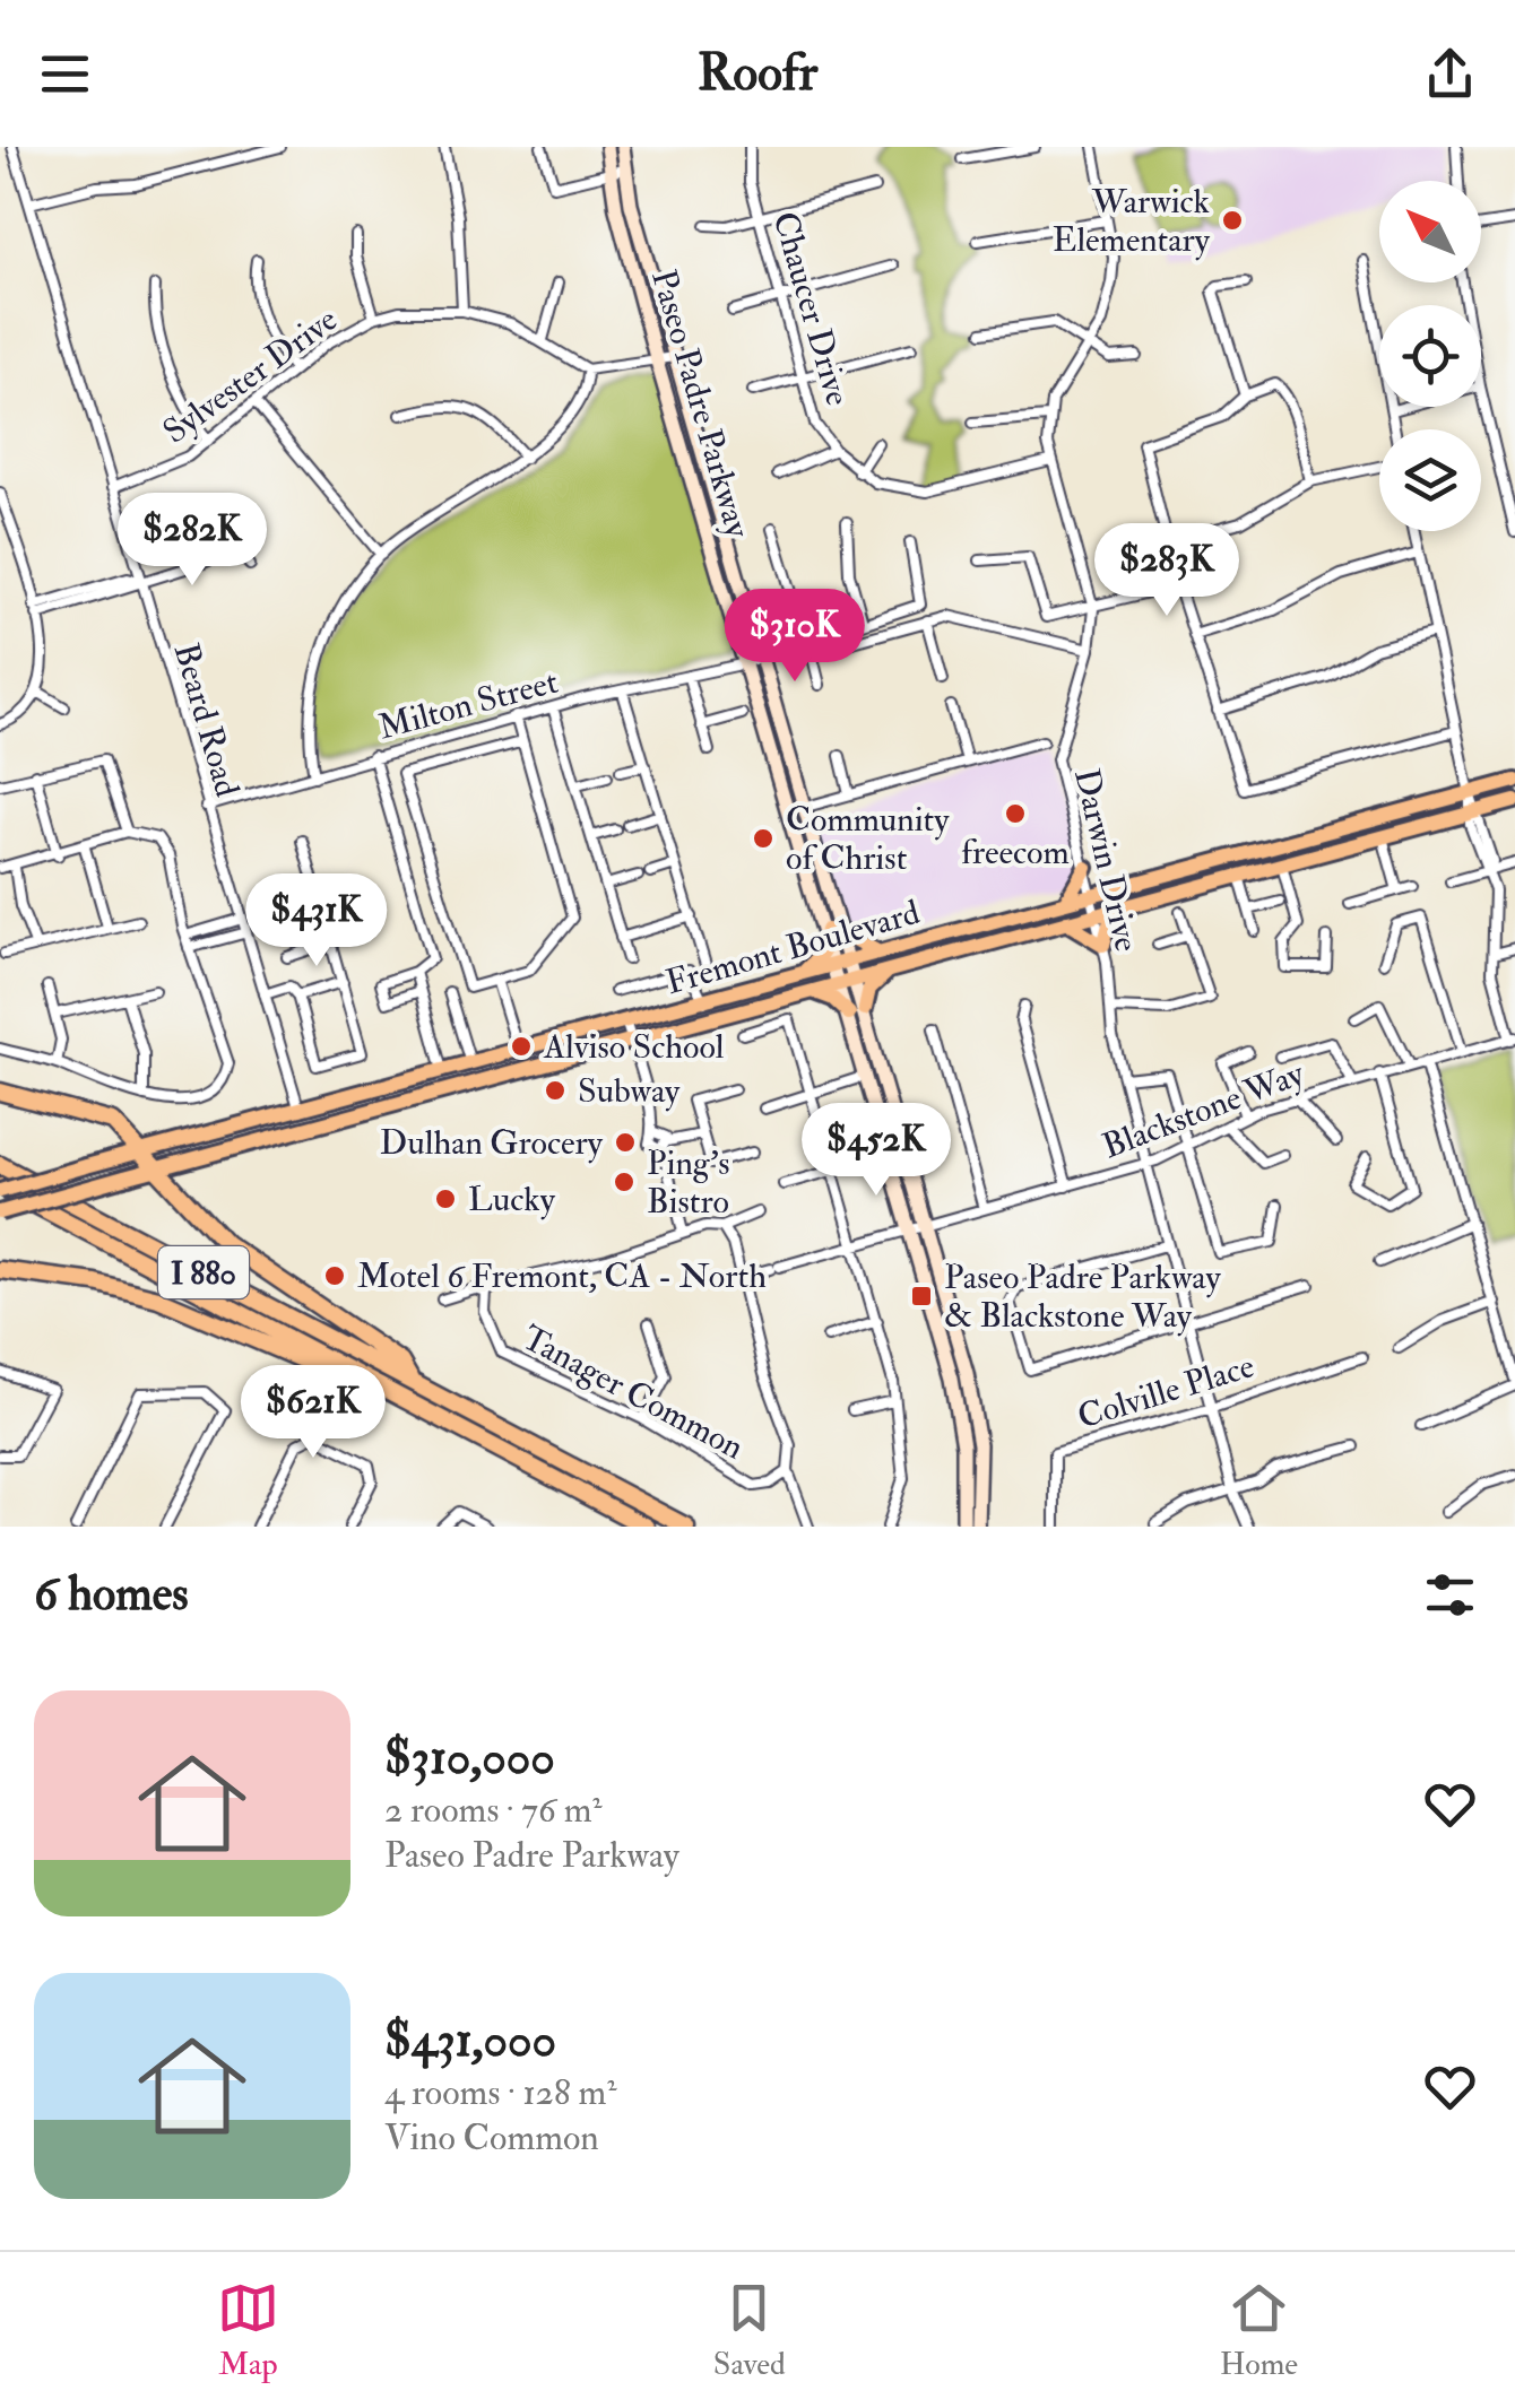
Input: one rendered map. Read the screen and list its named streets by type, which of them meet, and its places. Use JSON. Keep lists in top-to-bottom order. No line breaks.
{"streets":{"highway":["I 880"],"main road":["Paseo Padre Parkway","Fremont Boulevard"],"street":["Chaucer Drive","Sylvester Drive","Milton Street","Beard Road","Darwin Drive","Blackstone Way","Colville Place","Tanager Common"]},"crossings":[["Chaucer Drive","Darwin Drive"],["Sylvester Drive","Beard Road"],["Paseo Padre Parkway","Milton Street"],["Paseo Padre Parkway","Fremont Boulevard"],["Paseo Padre Parkway","Blackstone Way"],["Milton Street","Beard Road"],["Beard Road","Fremont Boulevard"],["Darwin Drive","Fremont Boulevard"],["Darwin Drive","Blackstone Way"],["Darwin Drive","Colville Place"],["Fremont Boulevard","I 880"]],"places":{"other":["Warwick Elementary","freecom","Community of Christ","Alviso School","Subway","Dulhan Grocery","Ping's Bistro","Lucky","Motel 6 Fremont, CA - North"],"transit":["Paseo Padre Parkway & Blackstone Way"]},"north":"top left","page":{"header":"Roofr","price":["$282K","$283K","$310K","$431K","$452K","$621K"],"heading":"6 homes","list":[{"name":"$310,000","note":"2 rooms · 76 m² · Paseo Padre Parkway"},{"name":"$431,000","note":"4 rooms · 128 m² · Vino Common"}],"tabs":["Map","Saved","Home"]}}
